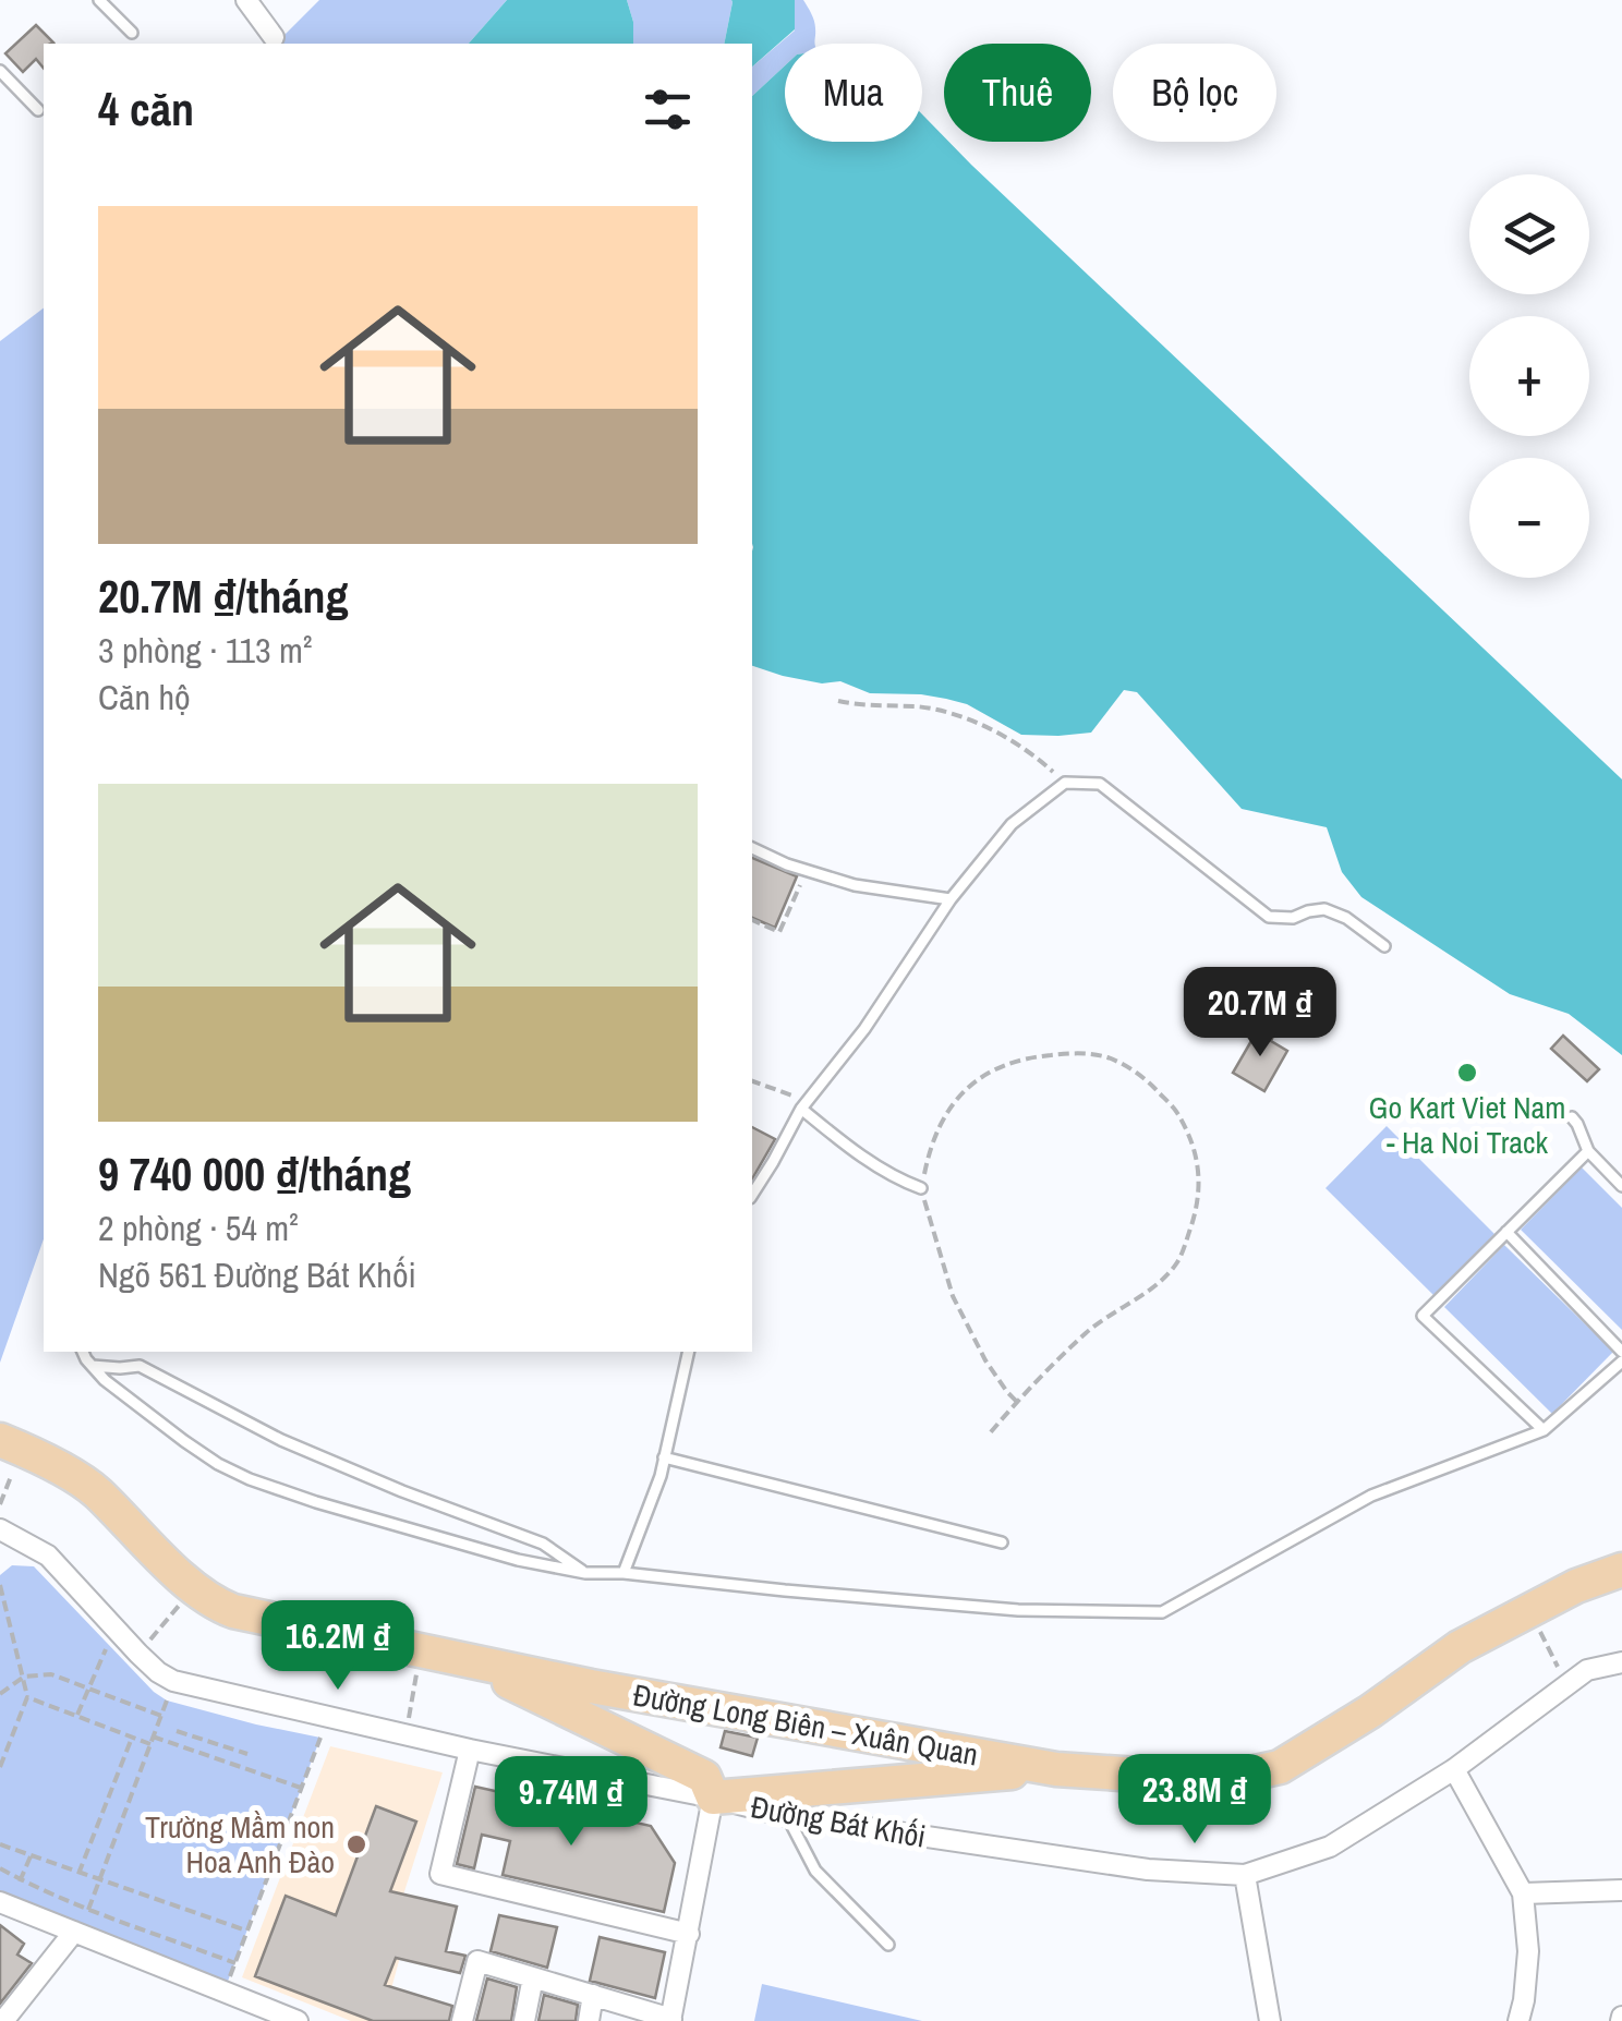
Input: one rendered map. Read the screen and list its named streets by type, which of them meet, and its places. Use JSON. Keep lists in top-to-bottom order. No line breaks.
{"streets":{"main road":["Đường Long Biên – Xuân Quan"],"street":["Đường Bát Khối"]},"places":["Go Kart Viet Nam - Ha Noi Track","Trường Mầm non Hoa Anh Đào"],"page":{"chip":["Mua","Thuê","Bộ lọc"],"heading":"4 căn","map_buttons":["+","−"],"list":[{"name":"20.7M ₫/tháng","note":"3 phòng · 113 m² · Căn hộ"},{"name":"9 740 000 ₫/tháng","note":"2 phòng · 54 m² · Ngõ 561 Đường Bát Khối"}],"price":["20.7M ₫","16.2M ₫","23.8M ₫","9.74M ₫"]}}
